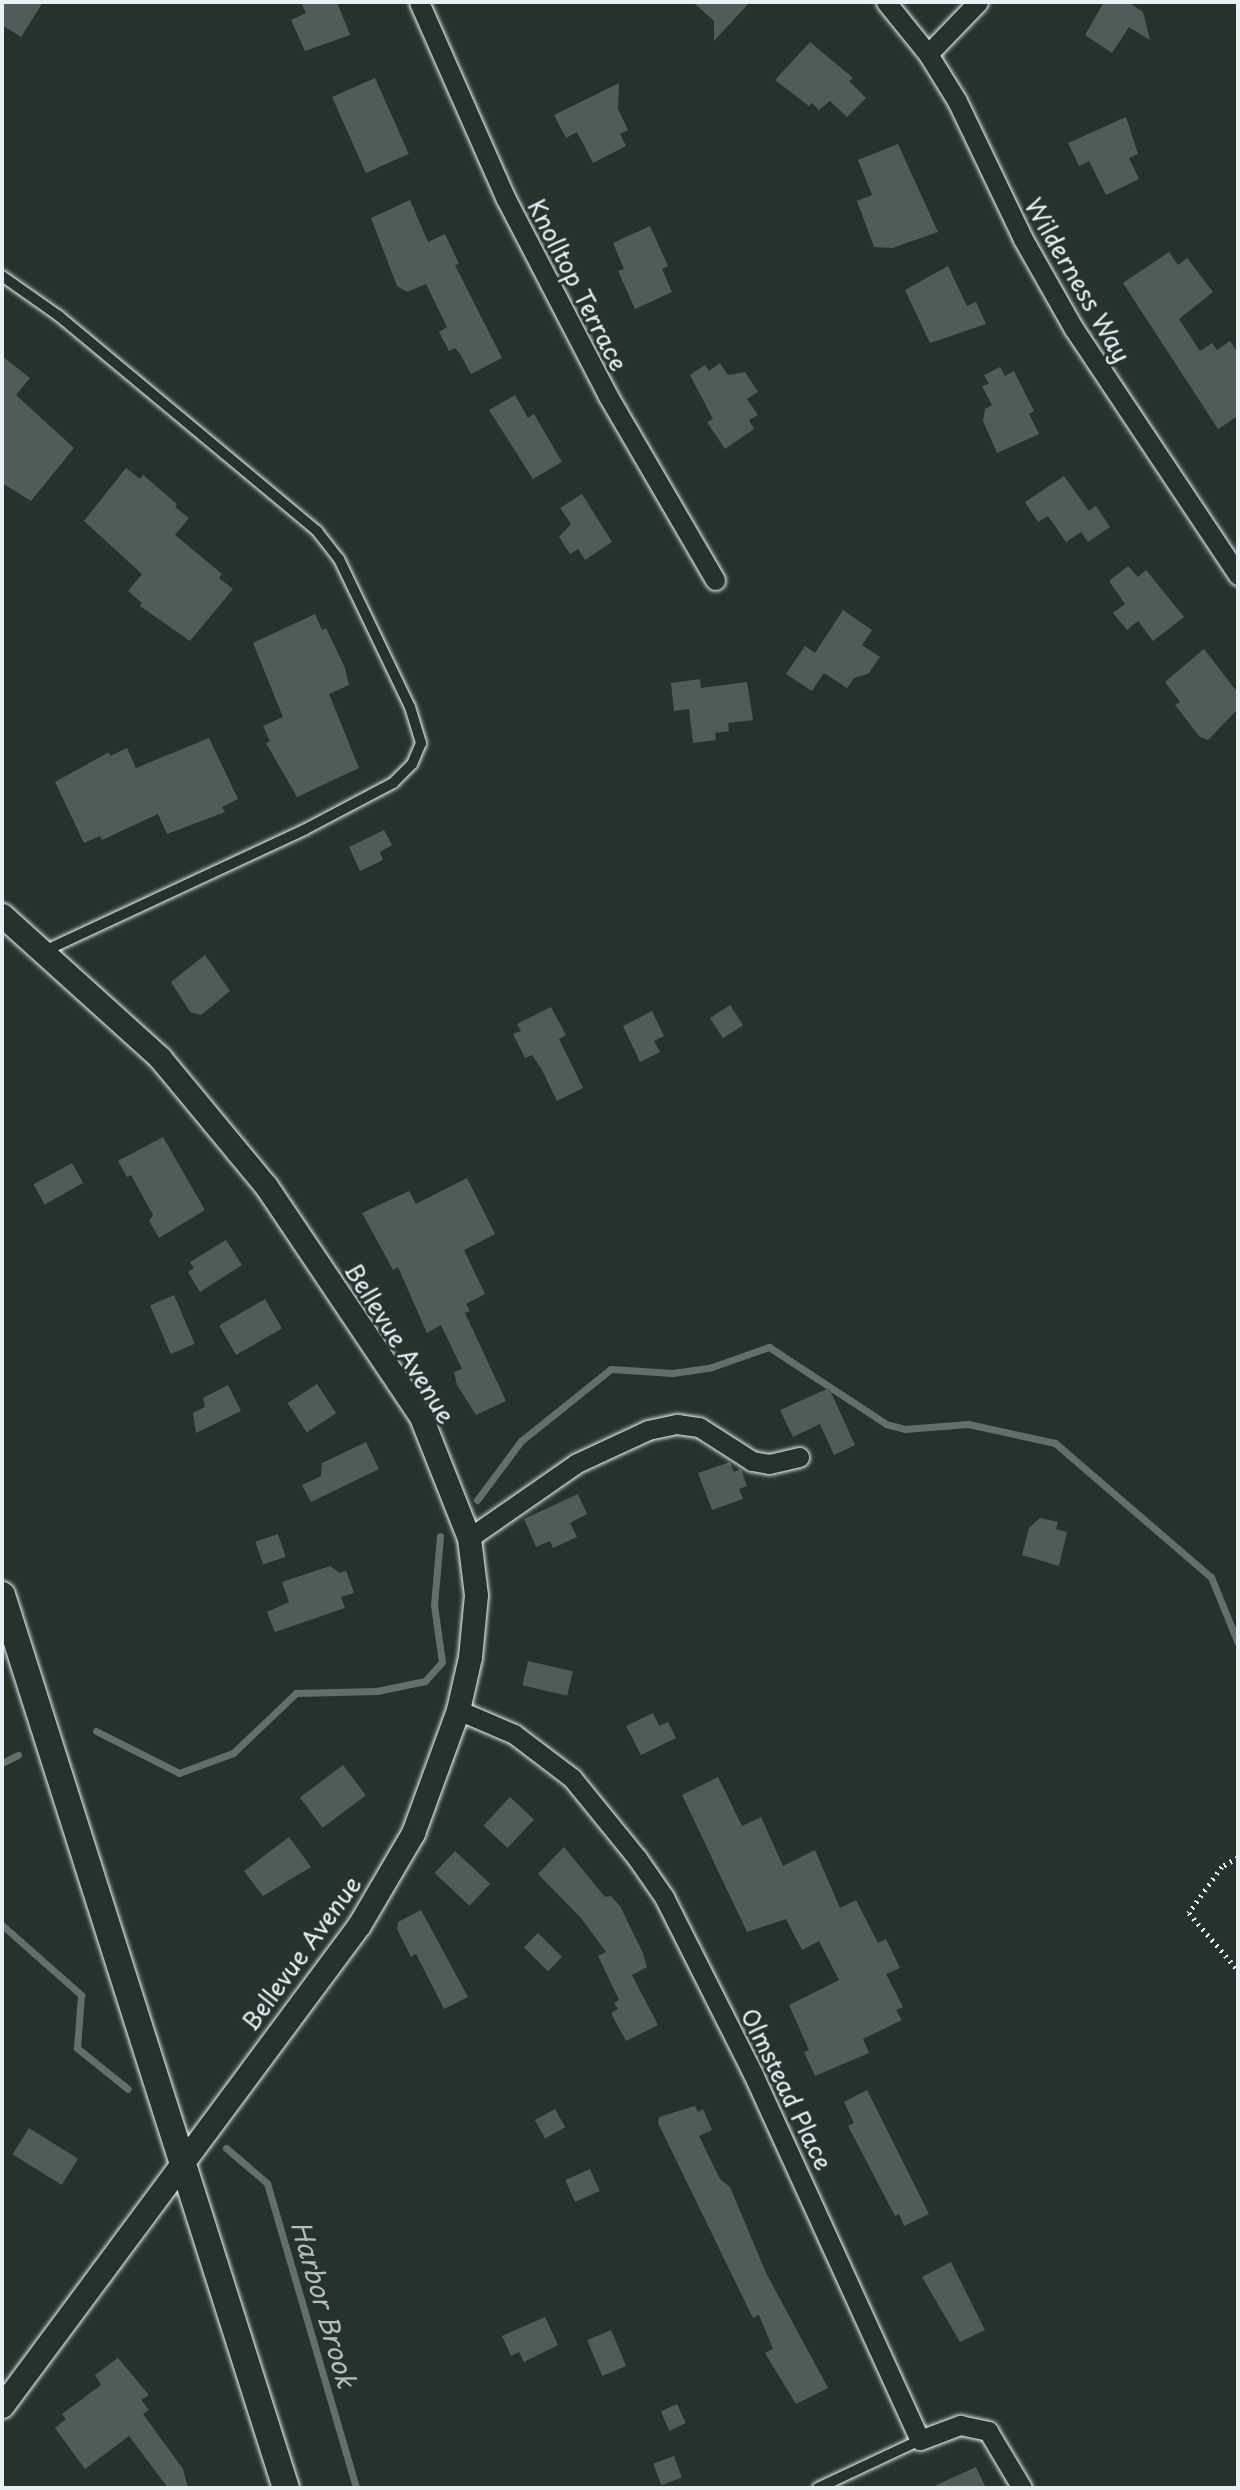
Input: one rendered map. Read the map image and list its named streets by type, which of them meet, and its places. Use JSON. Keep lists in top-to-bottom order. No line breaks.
{"streets":{"street":["Wilderness Way","Knolltop Terrace","Bellevue Avenue","Olmstead Place"]},"crossings":[["Bellevue Avenue","Olmstead Place"]],"water":["Harbor Brook"]}
